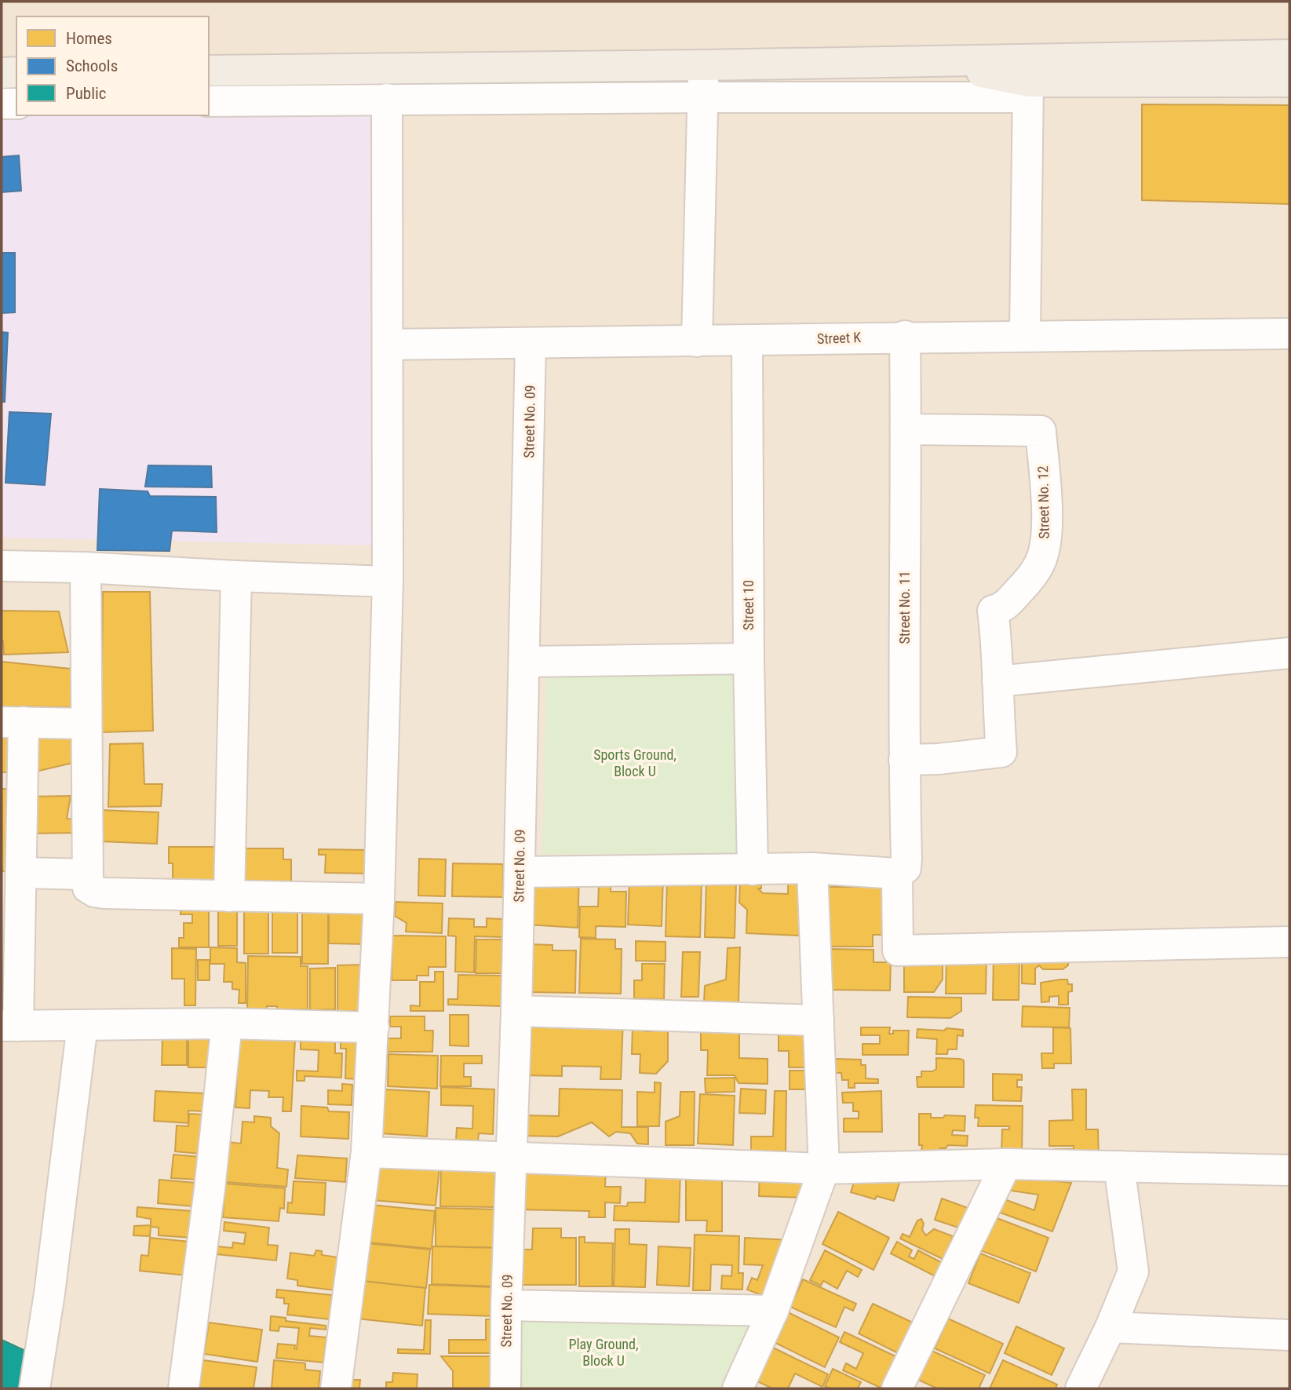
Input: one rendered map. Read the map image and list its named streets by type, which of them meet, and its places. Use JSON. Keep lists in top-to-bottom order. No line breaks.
{"streets":{"street":["Street K","Street No. 09","Street No. 12","Street 10","Street No. 11"]},"crossings":[["Street K","Street No. 09"],["Street K","Street 10"],["Street K","Street No. 11"],["Street No. 12","Street No. 11"]],"parks":["Sports Ground, Block U","Play Ground, Block U"],"legend":["Homes","Schools","Public"]}
